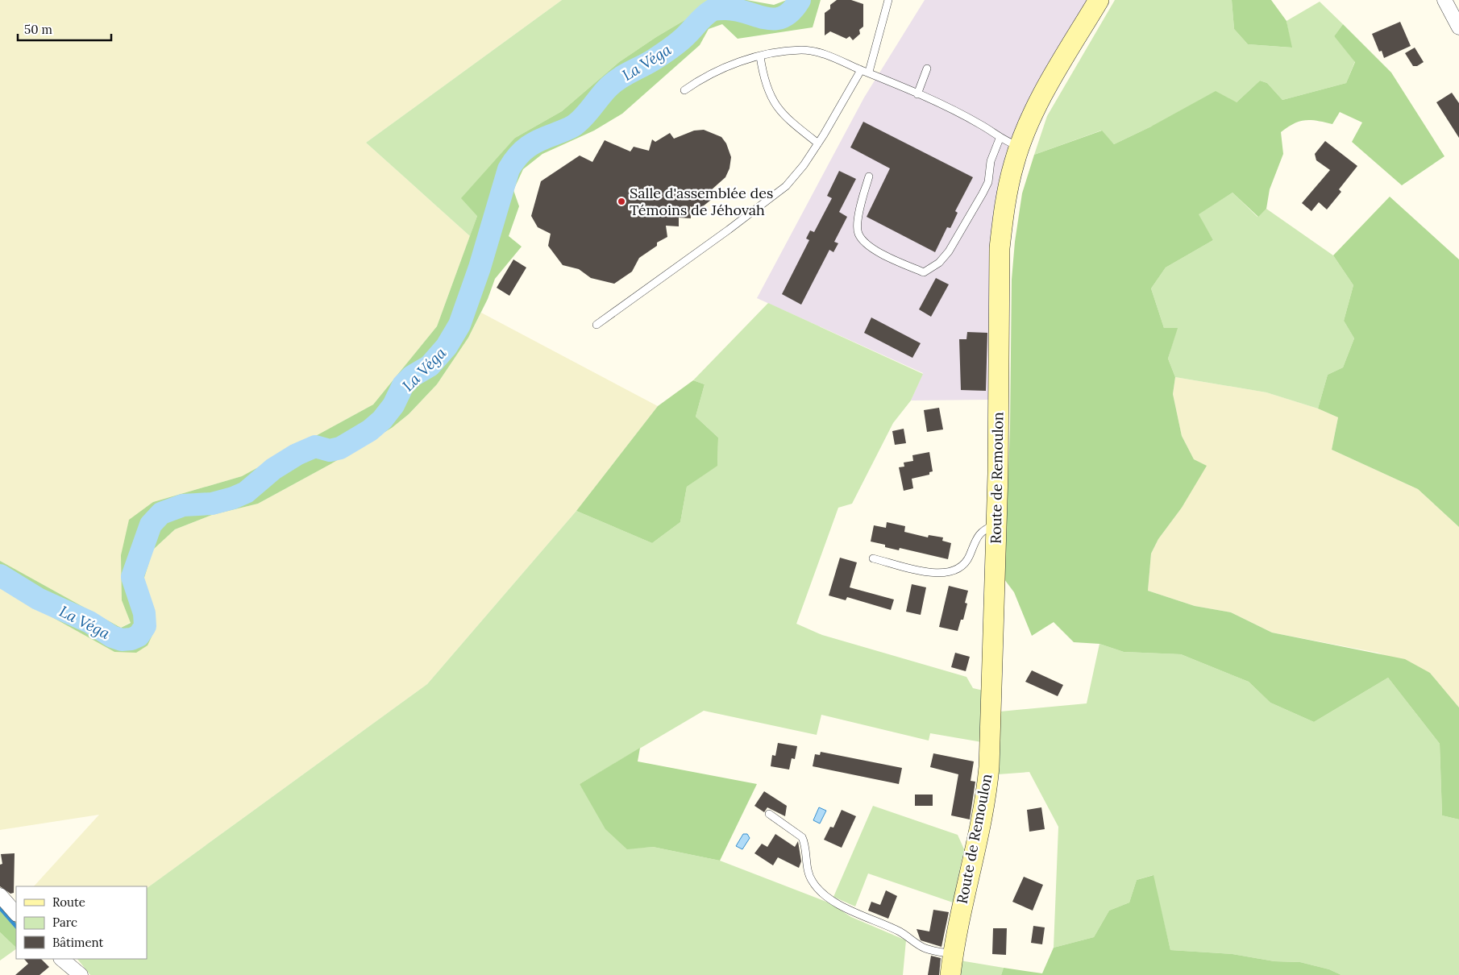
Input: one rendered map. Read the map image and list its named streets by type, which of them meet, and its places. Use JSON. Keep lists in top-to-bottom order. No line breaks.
{"streets":{"main road":["Route de Remoulon"]},"water":["La Véga"],"places":["Salle d'assemblée des Témoins de Jéhovah"],"legend":["Route","Parc","Bâtiment"],"scale_bar":"50 m"}
